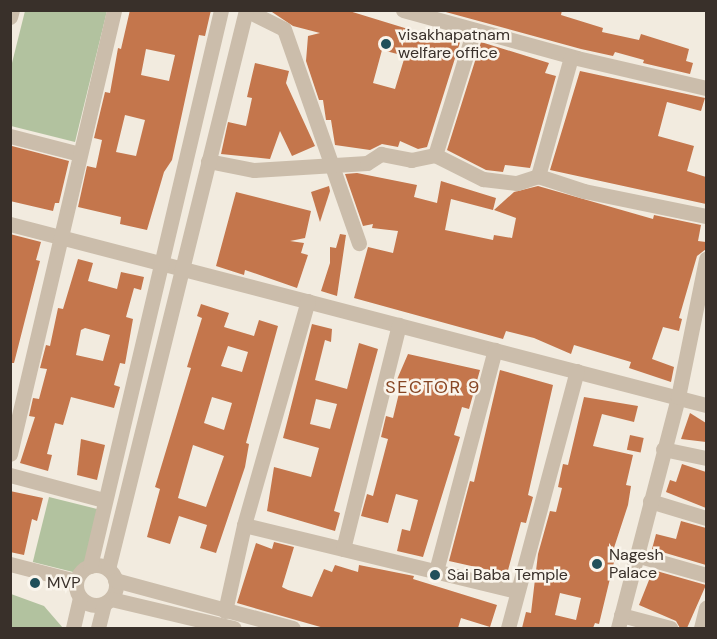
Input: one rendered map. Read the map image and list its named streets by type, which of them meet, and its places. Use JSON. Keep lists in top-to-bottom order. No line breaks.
{"districts":["SECTOR 9"],"places":["visakhapatnam welfare office","Nagesh Palace","Sai Baba Temple","MVP"]}
